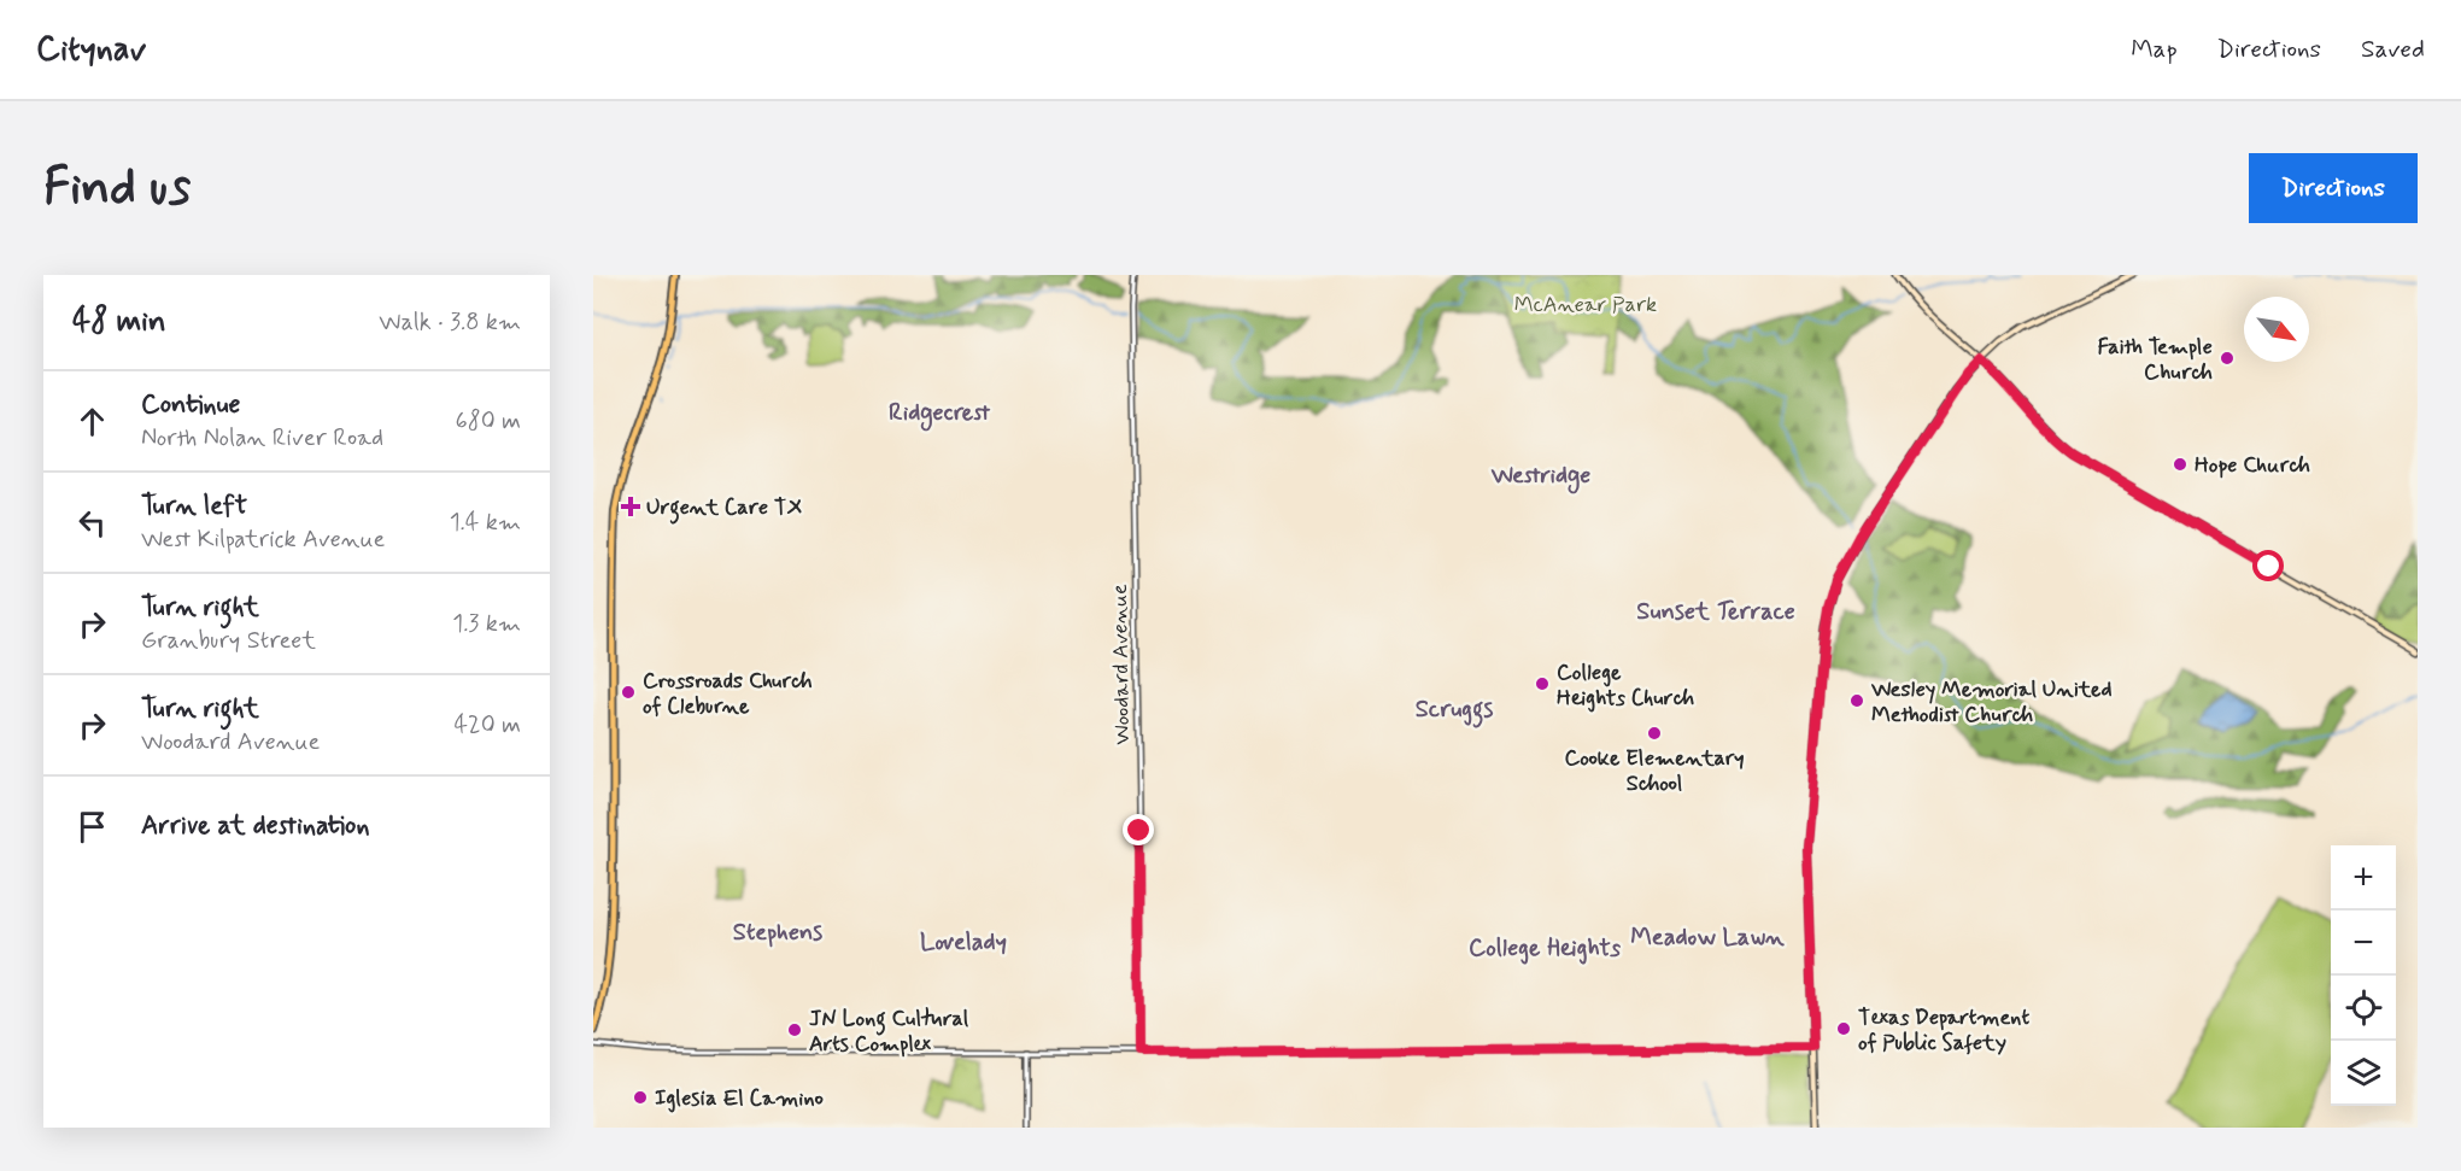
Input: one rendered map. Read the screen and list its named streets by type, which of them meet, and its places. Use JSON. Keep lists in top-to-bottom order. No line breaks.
{"streets":{"street":["Woodard Avenue"]},"districts":["Ridgecrest","Westridge","Sunset Terrace","Scruggs","Stephens","Meadow Lawn","Lovelady","College Heights"],"parks":["McAnear Park"],"places":{"other":["Faith Temple Church","Hope Church","College Heights Church","Crossroads Church of Cleburne","Wesley Memorial United Methodist Church","Cooke Elementary School","Texas Department of Public Safety","JN Long Cultural Arts Complex","Iglesia El Camino"],"health":["Urgent Care TX"]},"north":"bottom right","page":{"header":"Citynav","nav":["Map","Directions","Saved"],"buttons":"Directions","title":"Find us","heading":["48 min","Walk · 3.8 km"],"list":[["Continue","North Nolan River Road","680 m"],["Turn left","West Kilpatrick Avenue","1.4 km"],["Turn right","Granbury Street","1.3 km"],["Turn right","Woodard Avenue","420 m"],"Arrive at destination"],"map_buttons":["+","−"]}}
